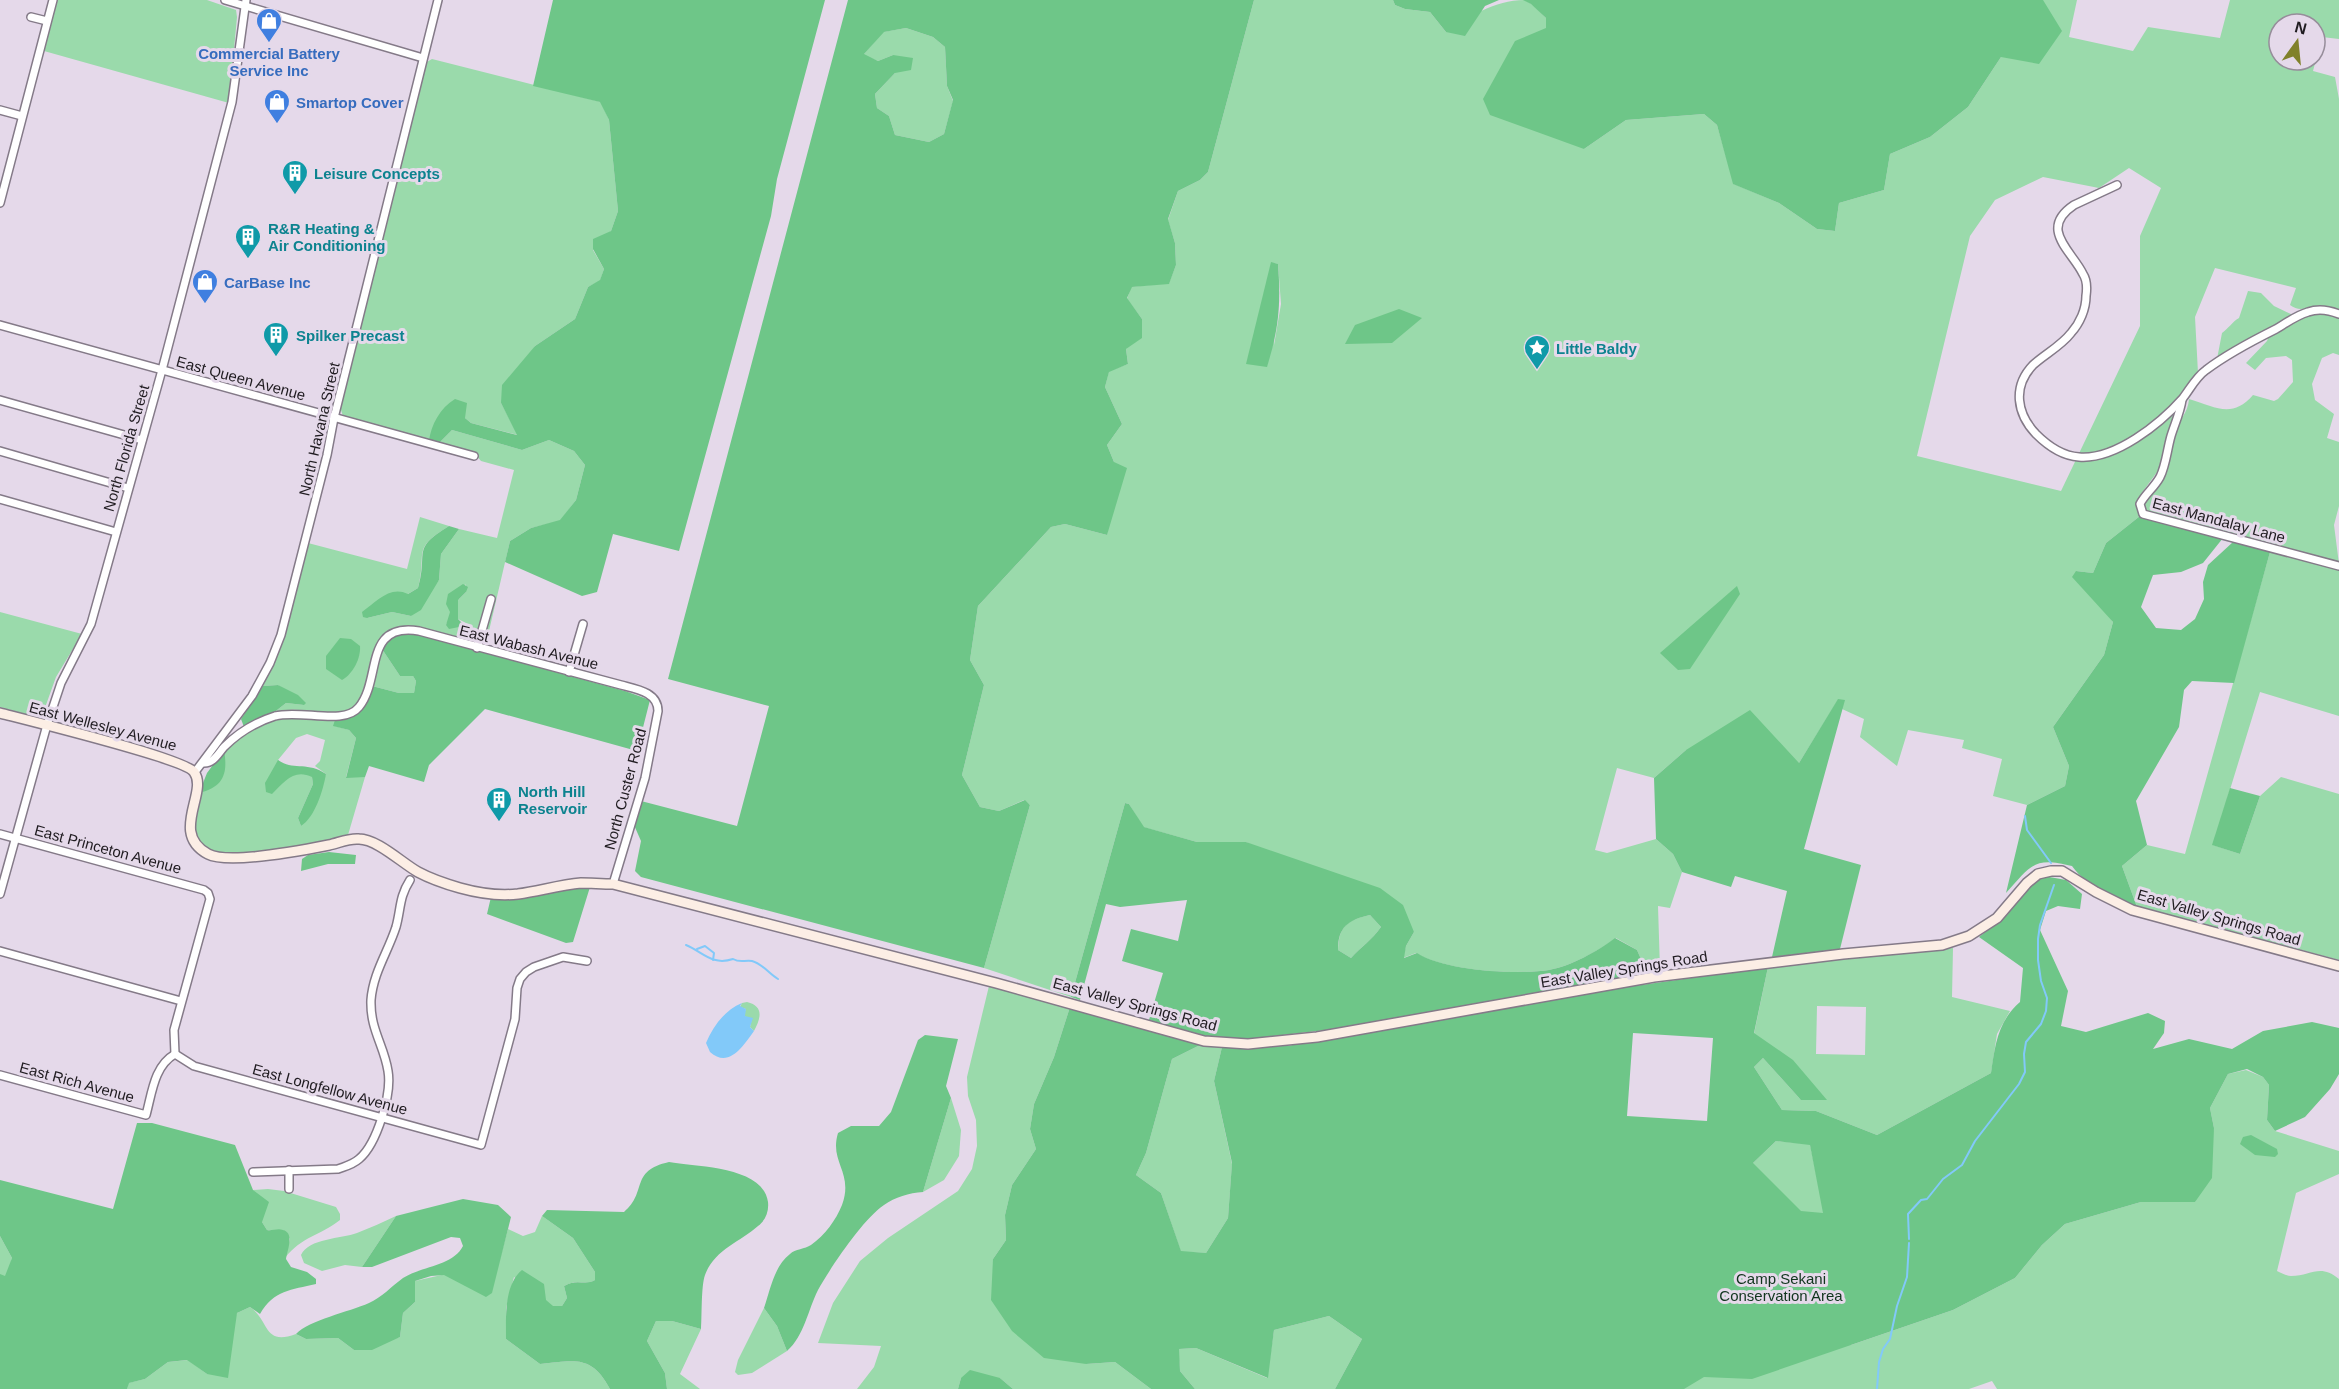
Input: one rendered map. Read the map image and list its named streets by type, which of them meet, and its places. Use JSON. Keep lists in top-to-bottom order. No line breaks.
{"streets":{"street":["East Queen Avenue","North Havana Street","North Florida Street","East Mandalay Lane","East Wabash Avenue","East Wellesley Avenue","North Custer Road","East Princeton Avenue","East Valley Springs Road","East Rich Avenue","East Longfellow Avenue"]},"crossings":[["East Queen Avenue","North Havana Street"],["East Queen Avenue","North Florida Street"],["North Havana Street","East Wabash Avenue"],["North Havana Street","East Wellesley Avenue"],["North Havana Street","East Valley Springs Road"],["North Florida Street","East Wellesley Avenue"],["North Florida Street","East Princeton Avenue"],["East Wabash Avenue","North Custer Road"],["East Wellesley Avenue","East Valley Springs Road"],["North Custer Road","East Valley Springs Road"],["East Rich Avenue","East Longfellow Avenue"]],"parks":["Camp Sekani Conservation Area"],"places":{"shop":["Commercial Battery Service Inc","Smartop Cover","CarBase Inc"],"building":["Leisure Concepts","R&R Heating & Air Conditioning","Spilker Precast","North Hill Reservoir"],"place":["Little Baldy"]},"north":"top"}
